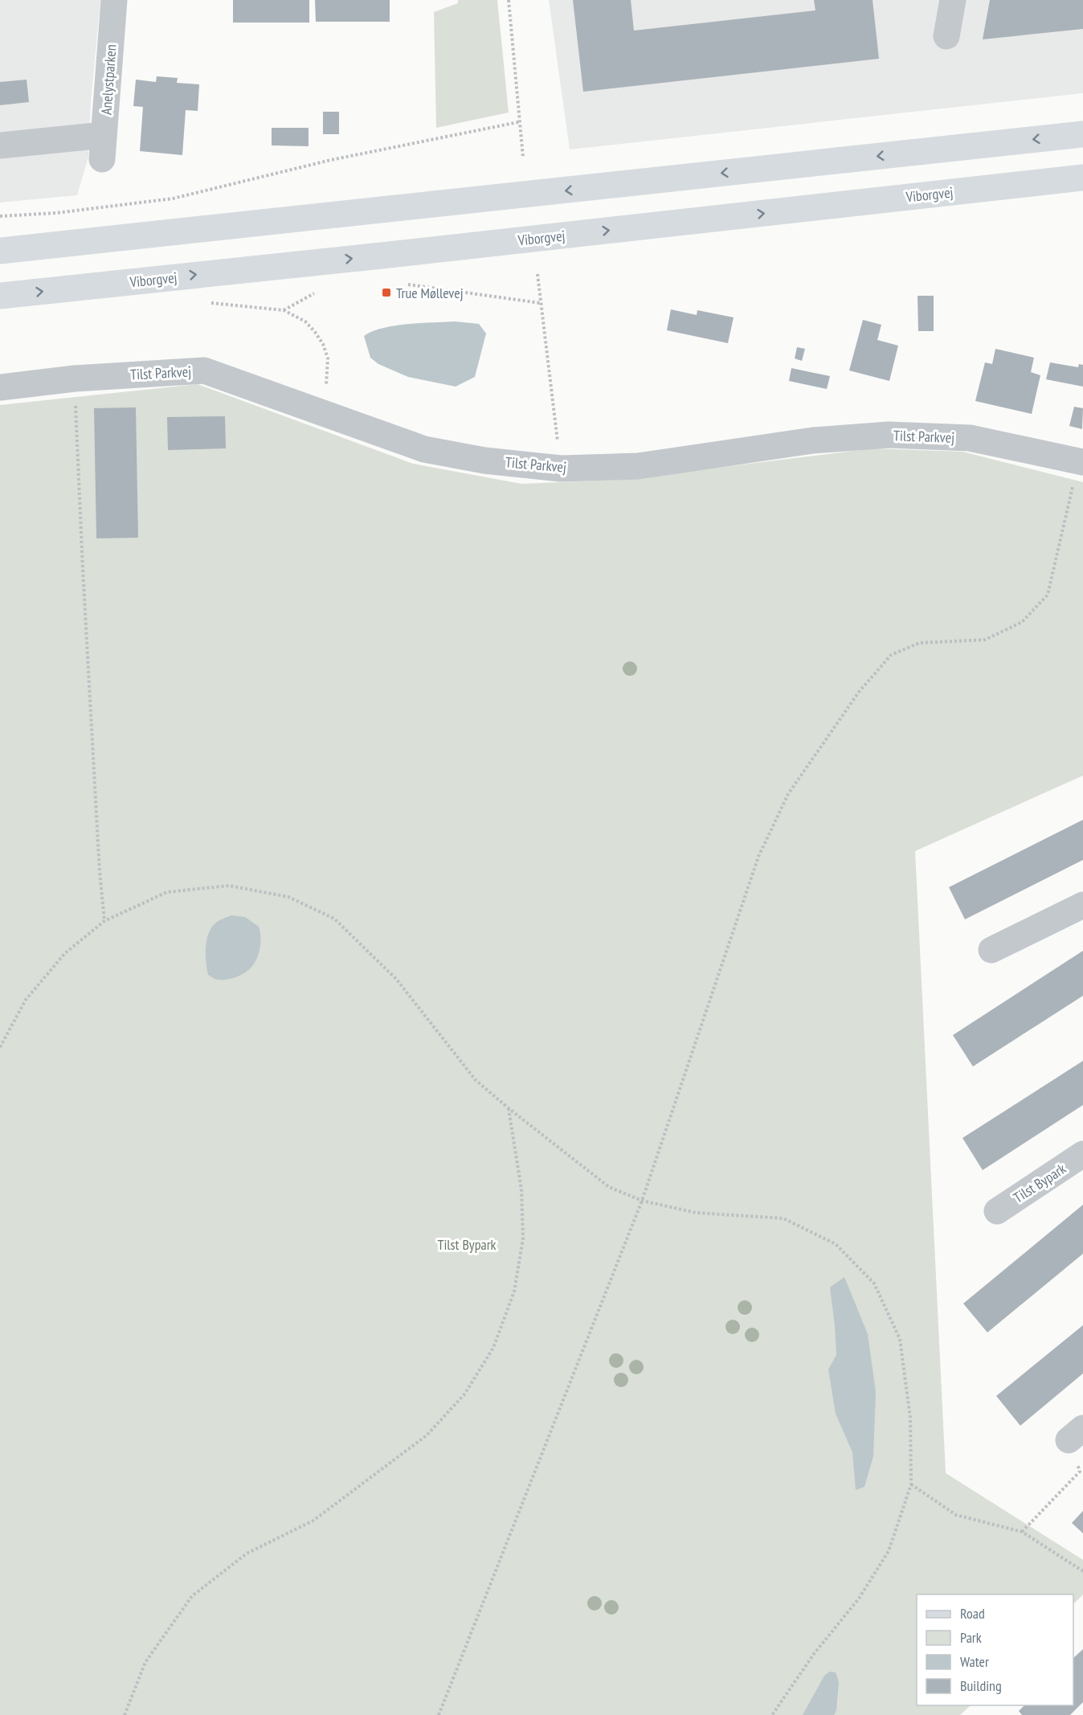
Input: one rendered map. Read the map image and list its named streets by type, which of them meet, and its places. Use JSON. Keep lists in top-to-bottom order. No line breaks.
{"streets":{"main road":["Viborgvej"],"street":["Anelystparken","Tilst Parkvej","Tilst Bypark"]},"parks":["Tilst Bypark"],"places":{"transit":["True Møllevej"]},"legend":["Road","Park","Water","Building"]}
